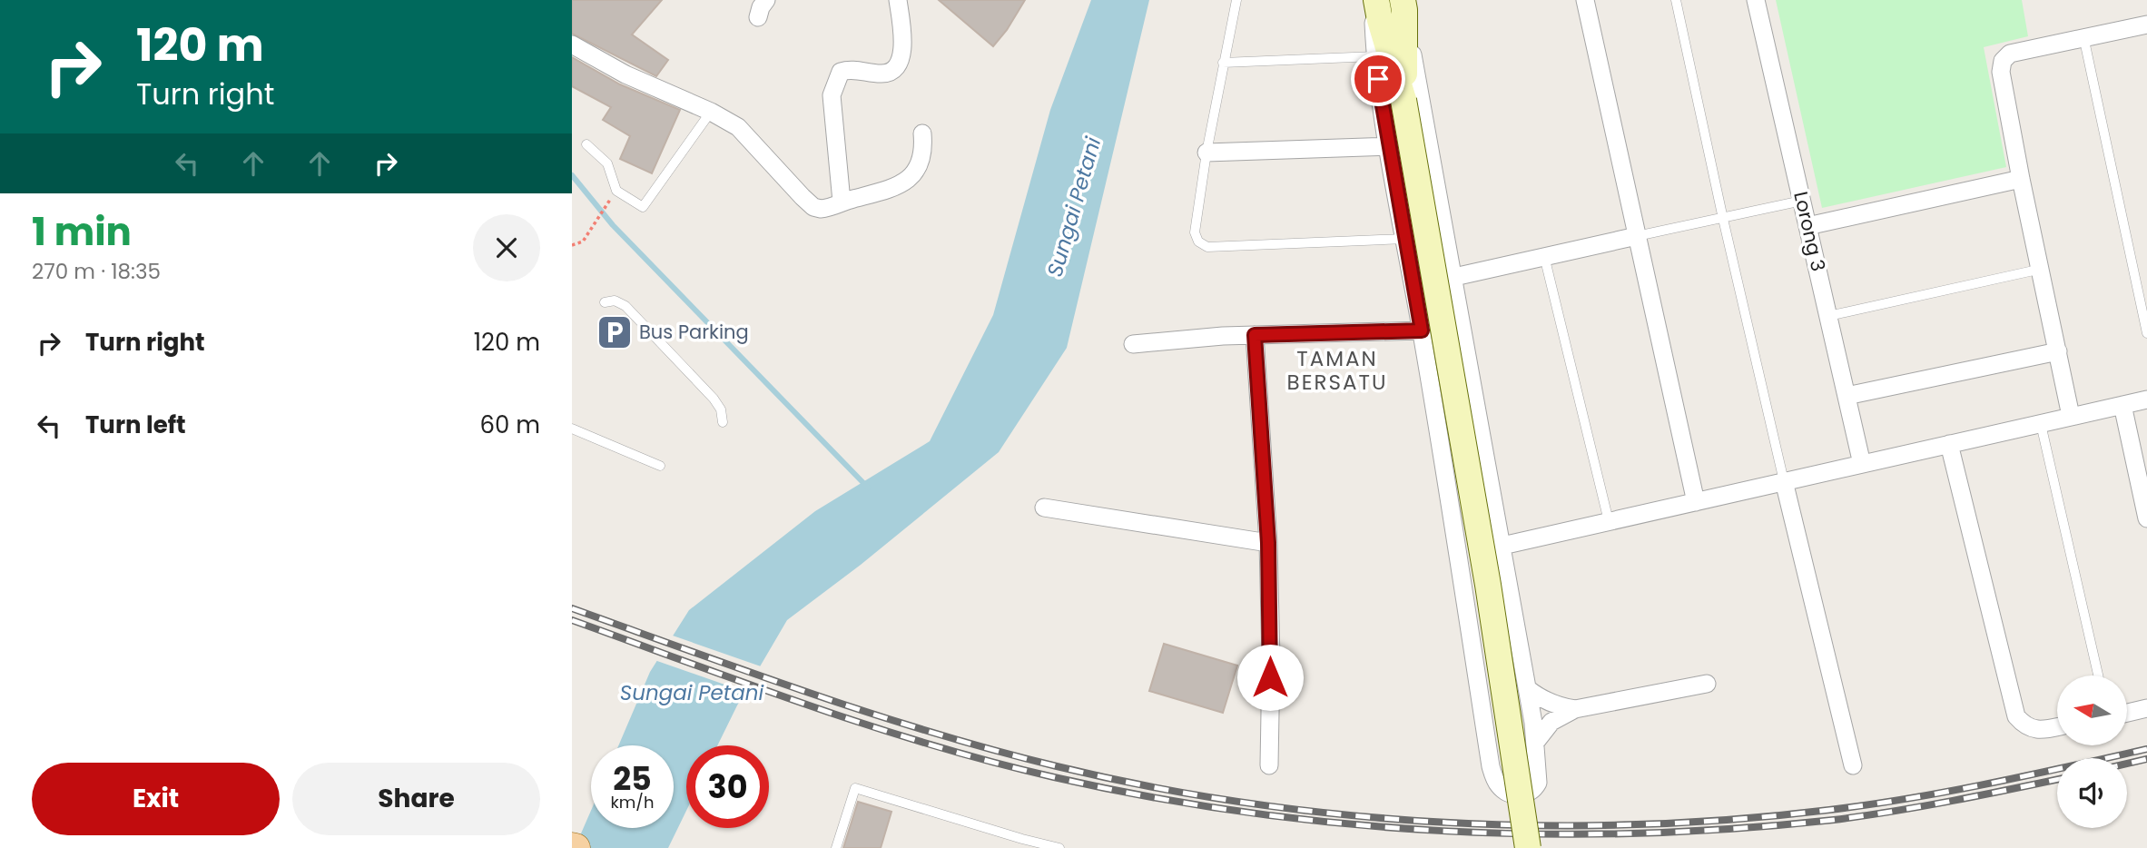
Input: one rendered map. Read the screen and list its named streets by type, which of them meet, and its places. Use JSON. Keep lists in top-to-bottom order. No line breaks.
{"streets":{"street":["Lorong 3"]},"districts":["TAMAN BERSATU"],"water":["Sungai Petani"],"places":{"parking":["Bus Parking"]},"north":"left","page":{"turn":["120 m","Turn right"],"heading":["1 min","270 m · 18:35"],"list":[{"name":"Turn right","value":"120 m"},{"name":"Turn left","value":"60 m"}],"speed":"25 km/h","limit":"30","buttons":["Exit","Share"]}}
